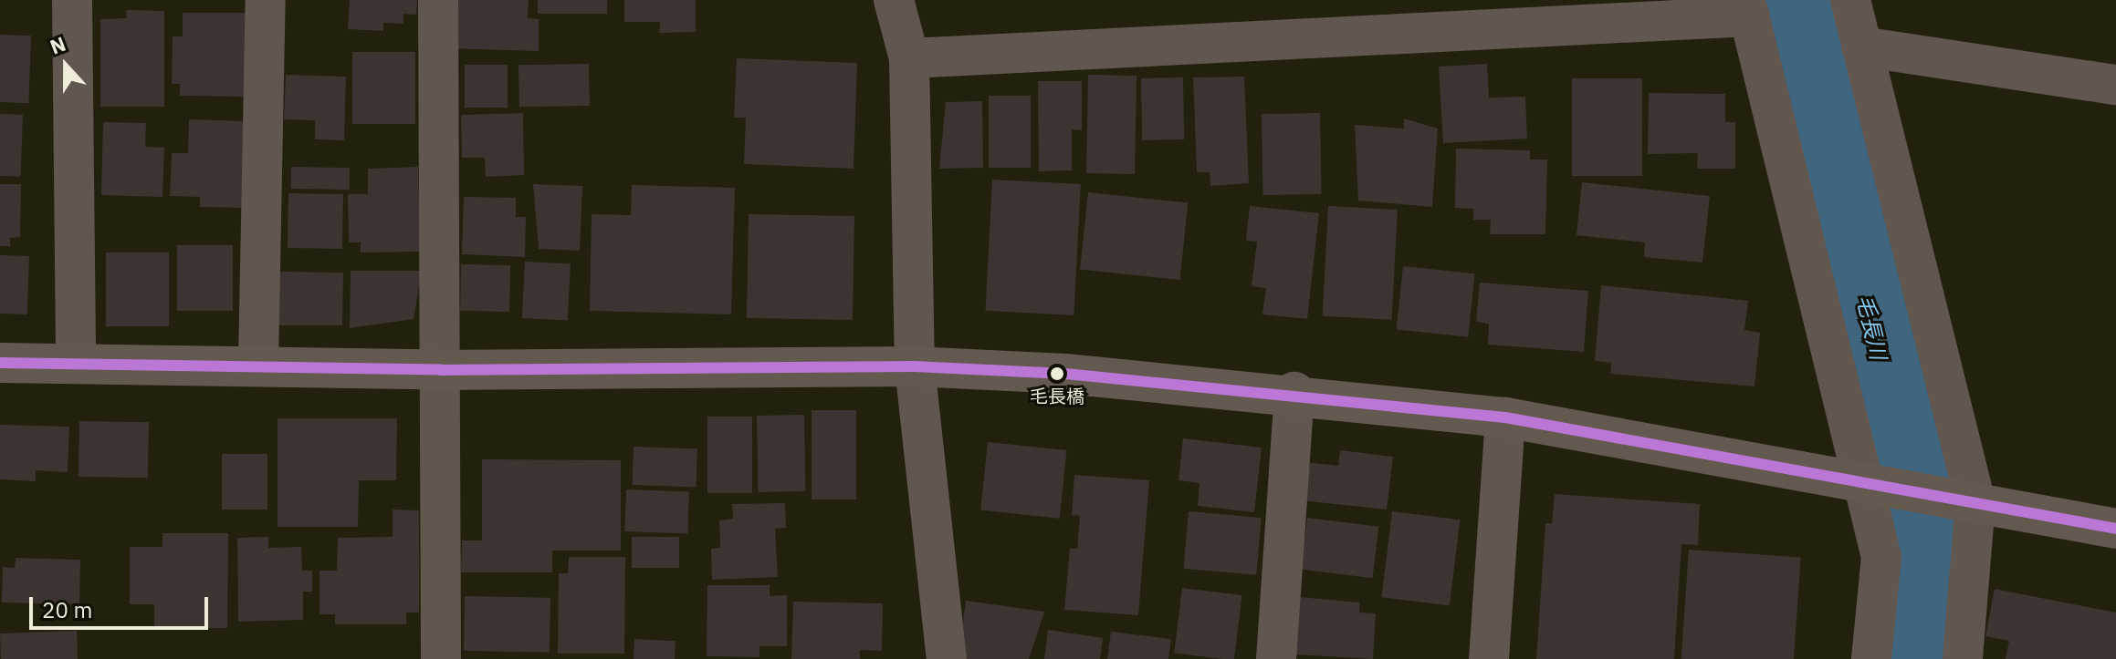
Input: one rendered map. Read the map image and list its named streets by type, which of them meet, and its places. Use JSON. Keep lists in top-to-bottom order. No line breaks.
{"water":["毛長川"],"places":["毛長橋"],"scale_bar":"20 m","north":"top"}
